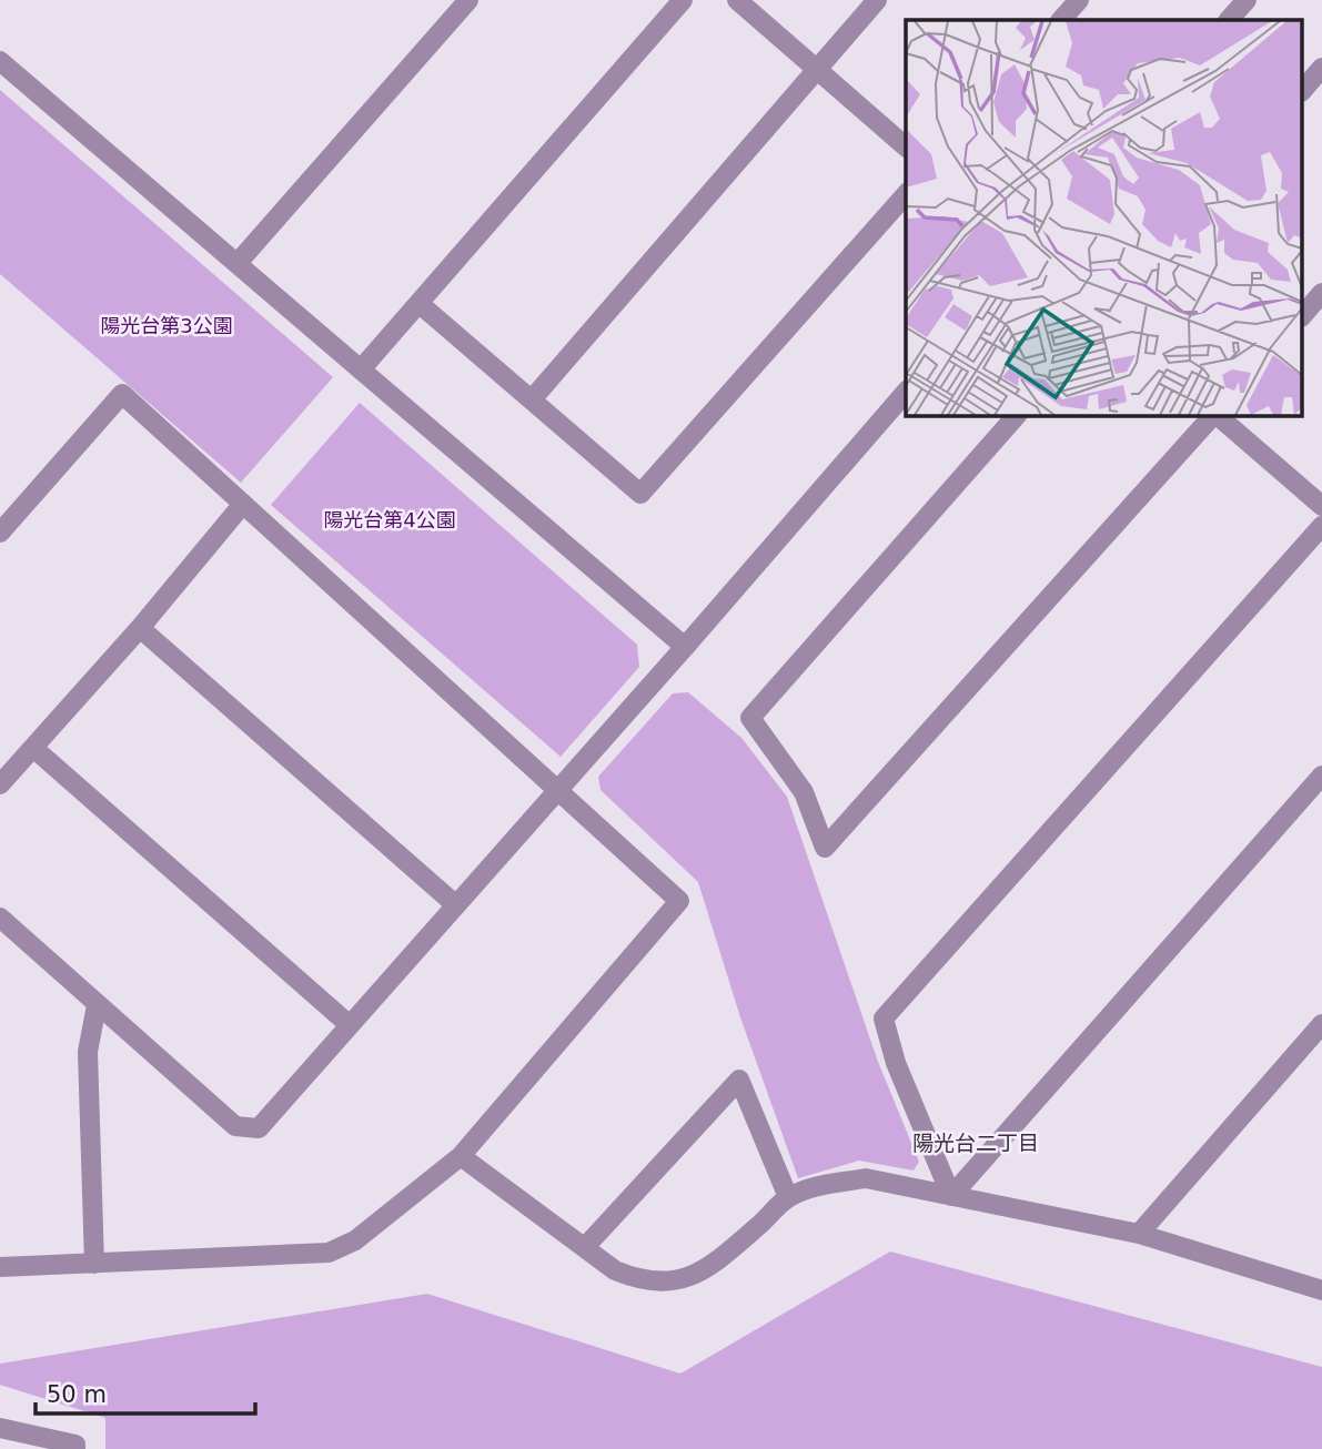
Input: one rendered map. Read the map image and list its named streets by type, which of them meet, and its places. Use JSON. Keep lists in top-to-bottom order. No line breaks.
{"districts":["陽光台二丁目"],"parks":["陽光台第3公園","陽光台第4公園"],"scale_bar":"50 m"}
